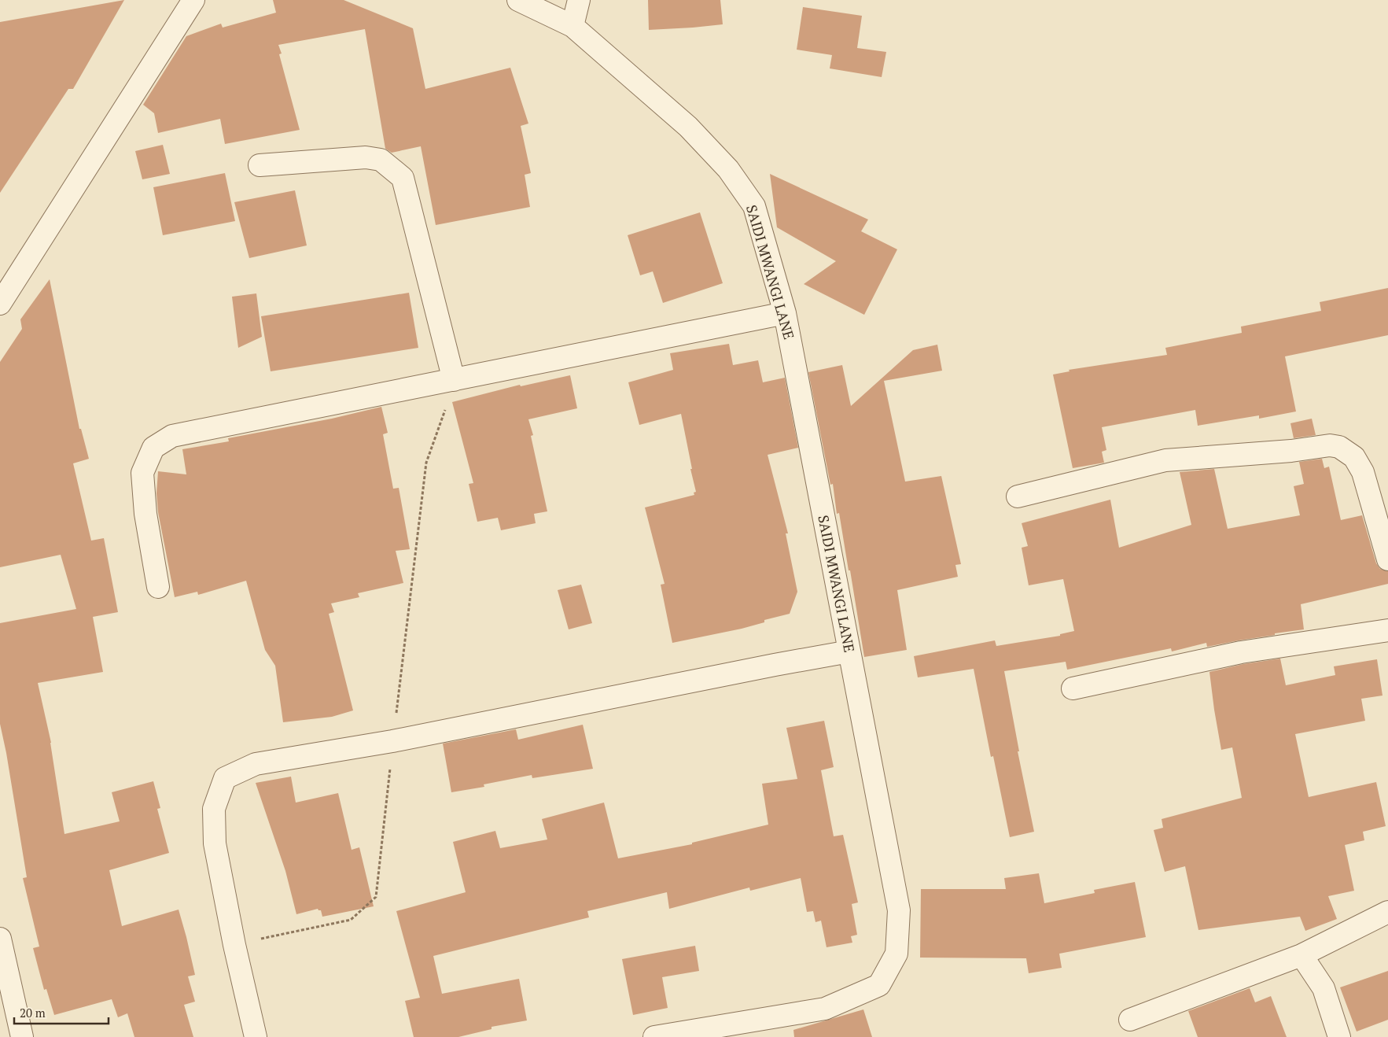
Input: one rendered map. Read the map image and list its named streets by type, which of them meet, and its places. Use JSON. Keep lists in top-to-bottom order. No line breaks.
{"streets":{"street":["SAIDI MWANGI LANE"]},"scale_bar":"20 m"}
